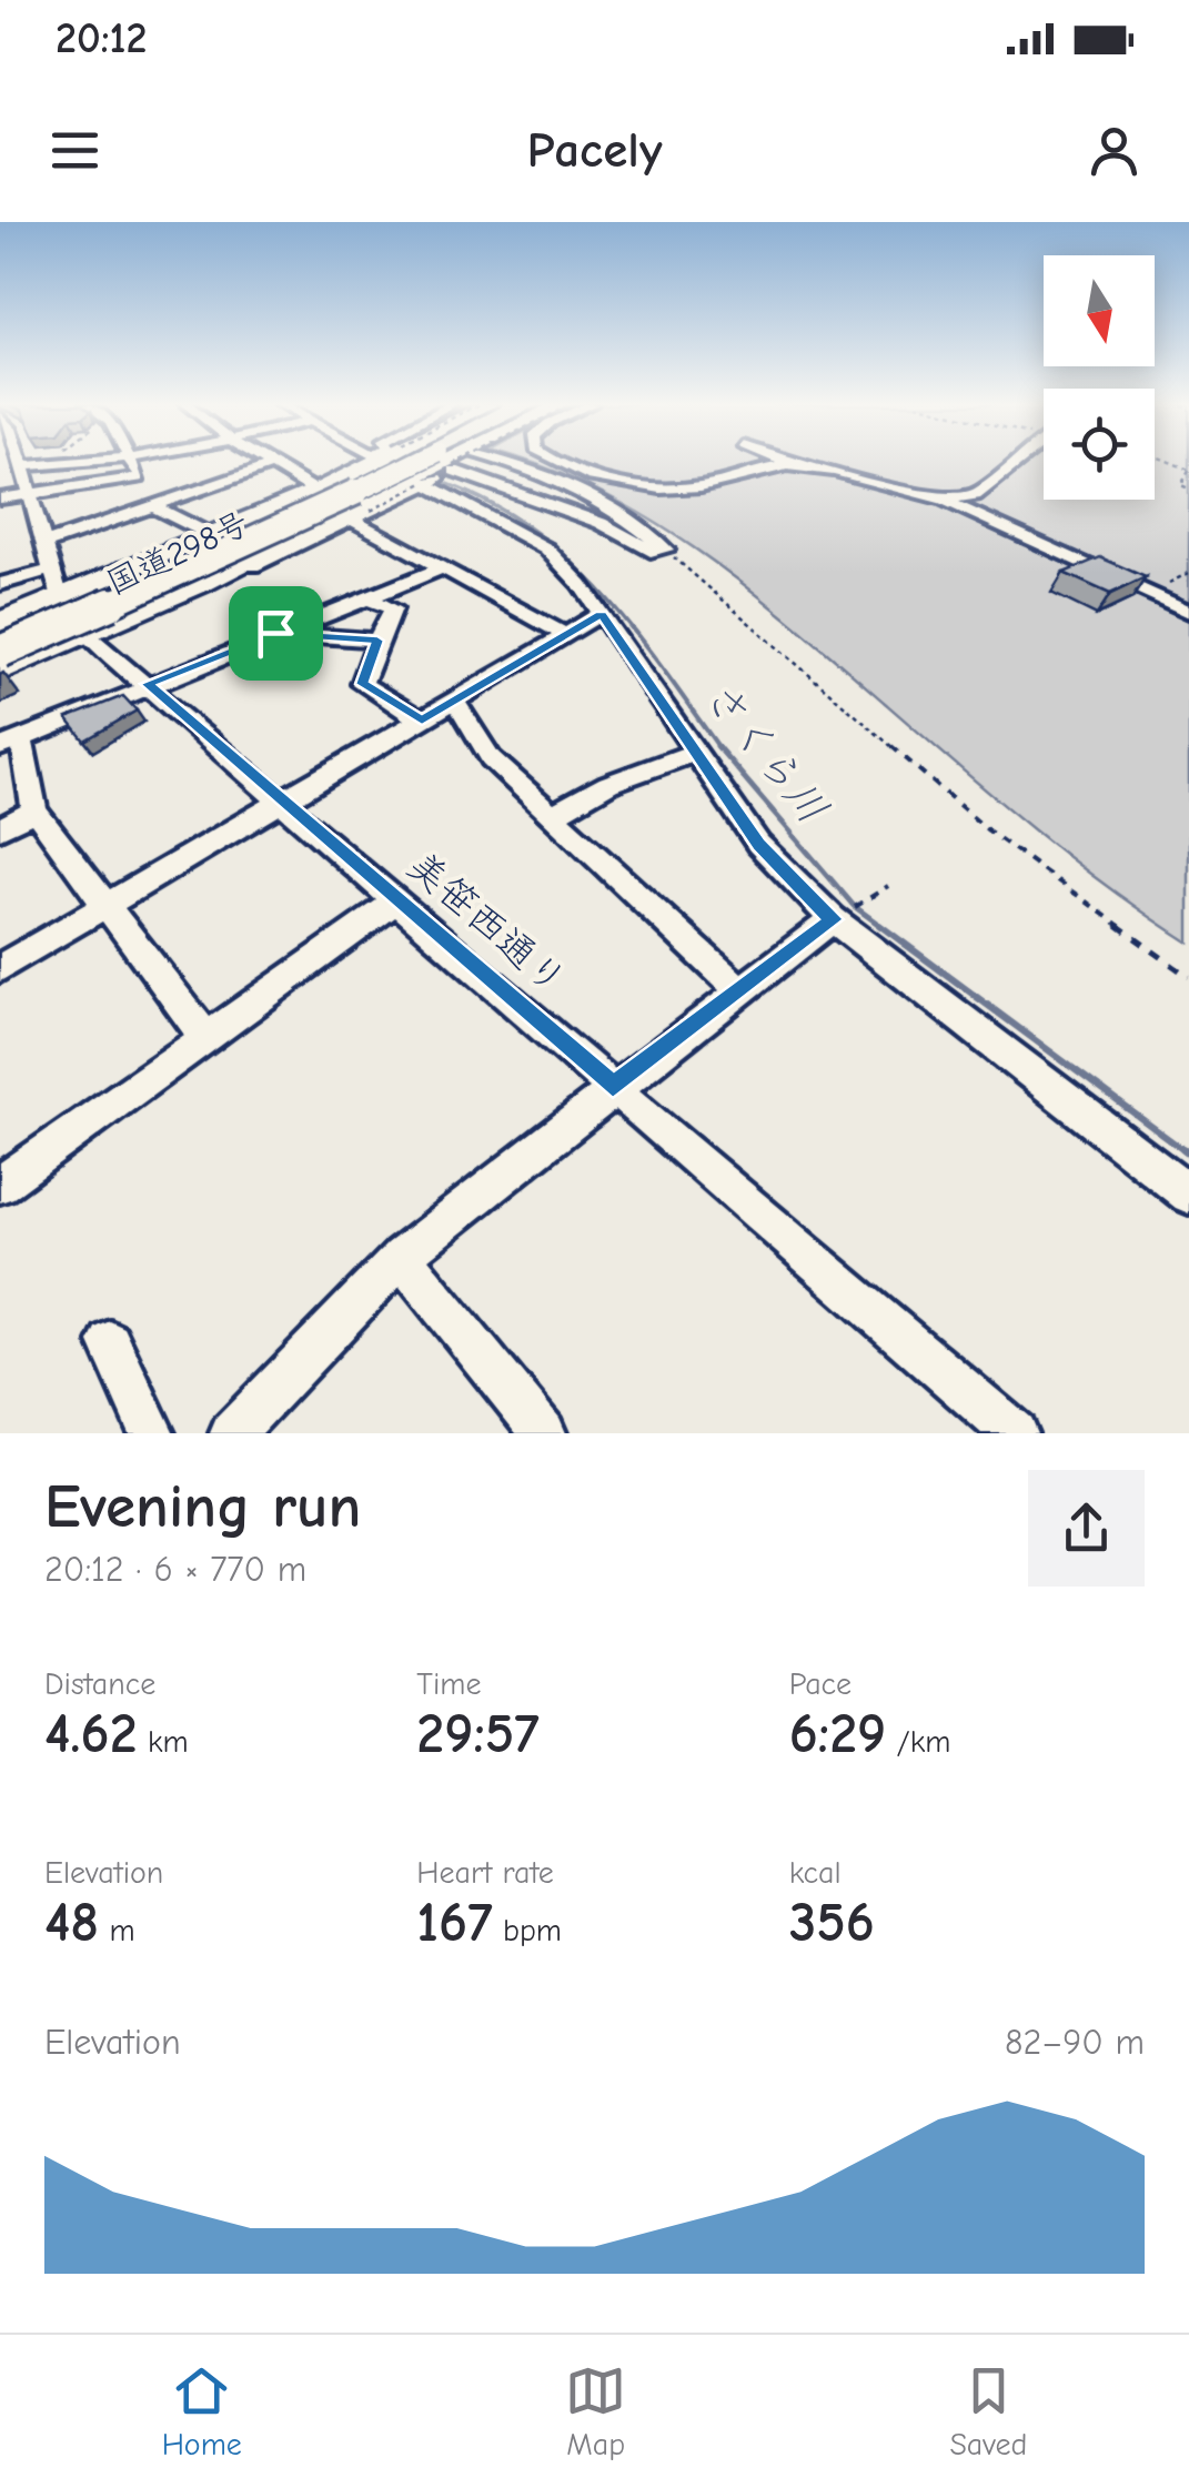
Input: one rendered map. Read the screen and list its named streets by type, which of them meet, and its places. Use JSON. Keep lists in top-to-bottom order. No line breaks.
{"streets":{"highway":["国道298号"],"street":["美笹西通り"]},"crossings":[["国道298号","美笹西通り"]],"water":["さくら川"],"north":"bottom","page":{"status":"20:12","header":"Pacely","heading":["Evening run","20:12 · 6 × 770 m"],"stats":[["Distance","4.62 km"],["Time","29:57"],["Pace","6:29 /km"],["Elevation","48 m"],["Heart rate","167 bpm"],["kcal","356"]],"chart":["Elevation","82–90 m"],"tabs":["Home","Map","Saved"]}}
